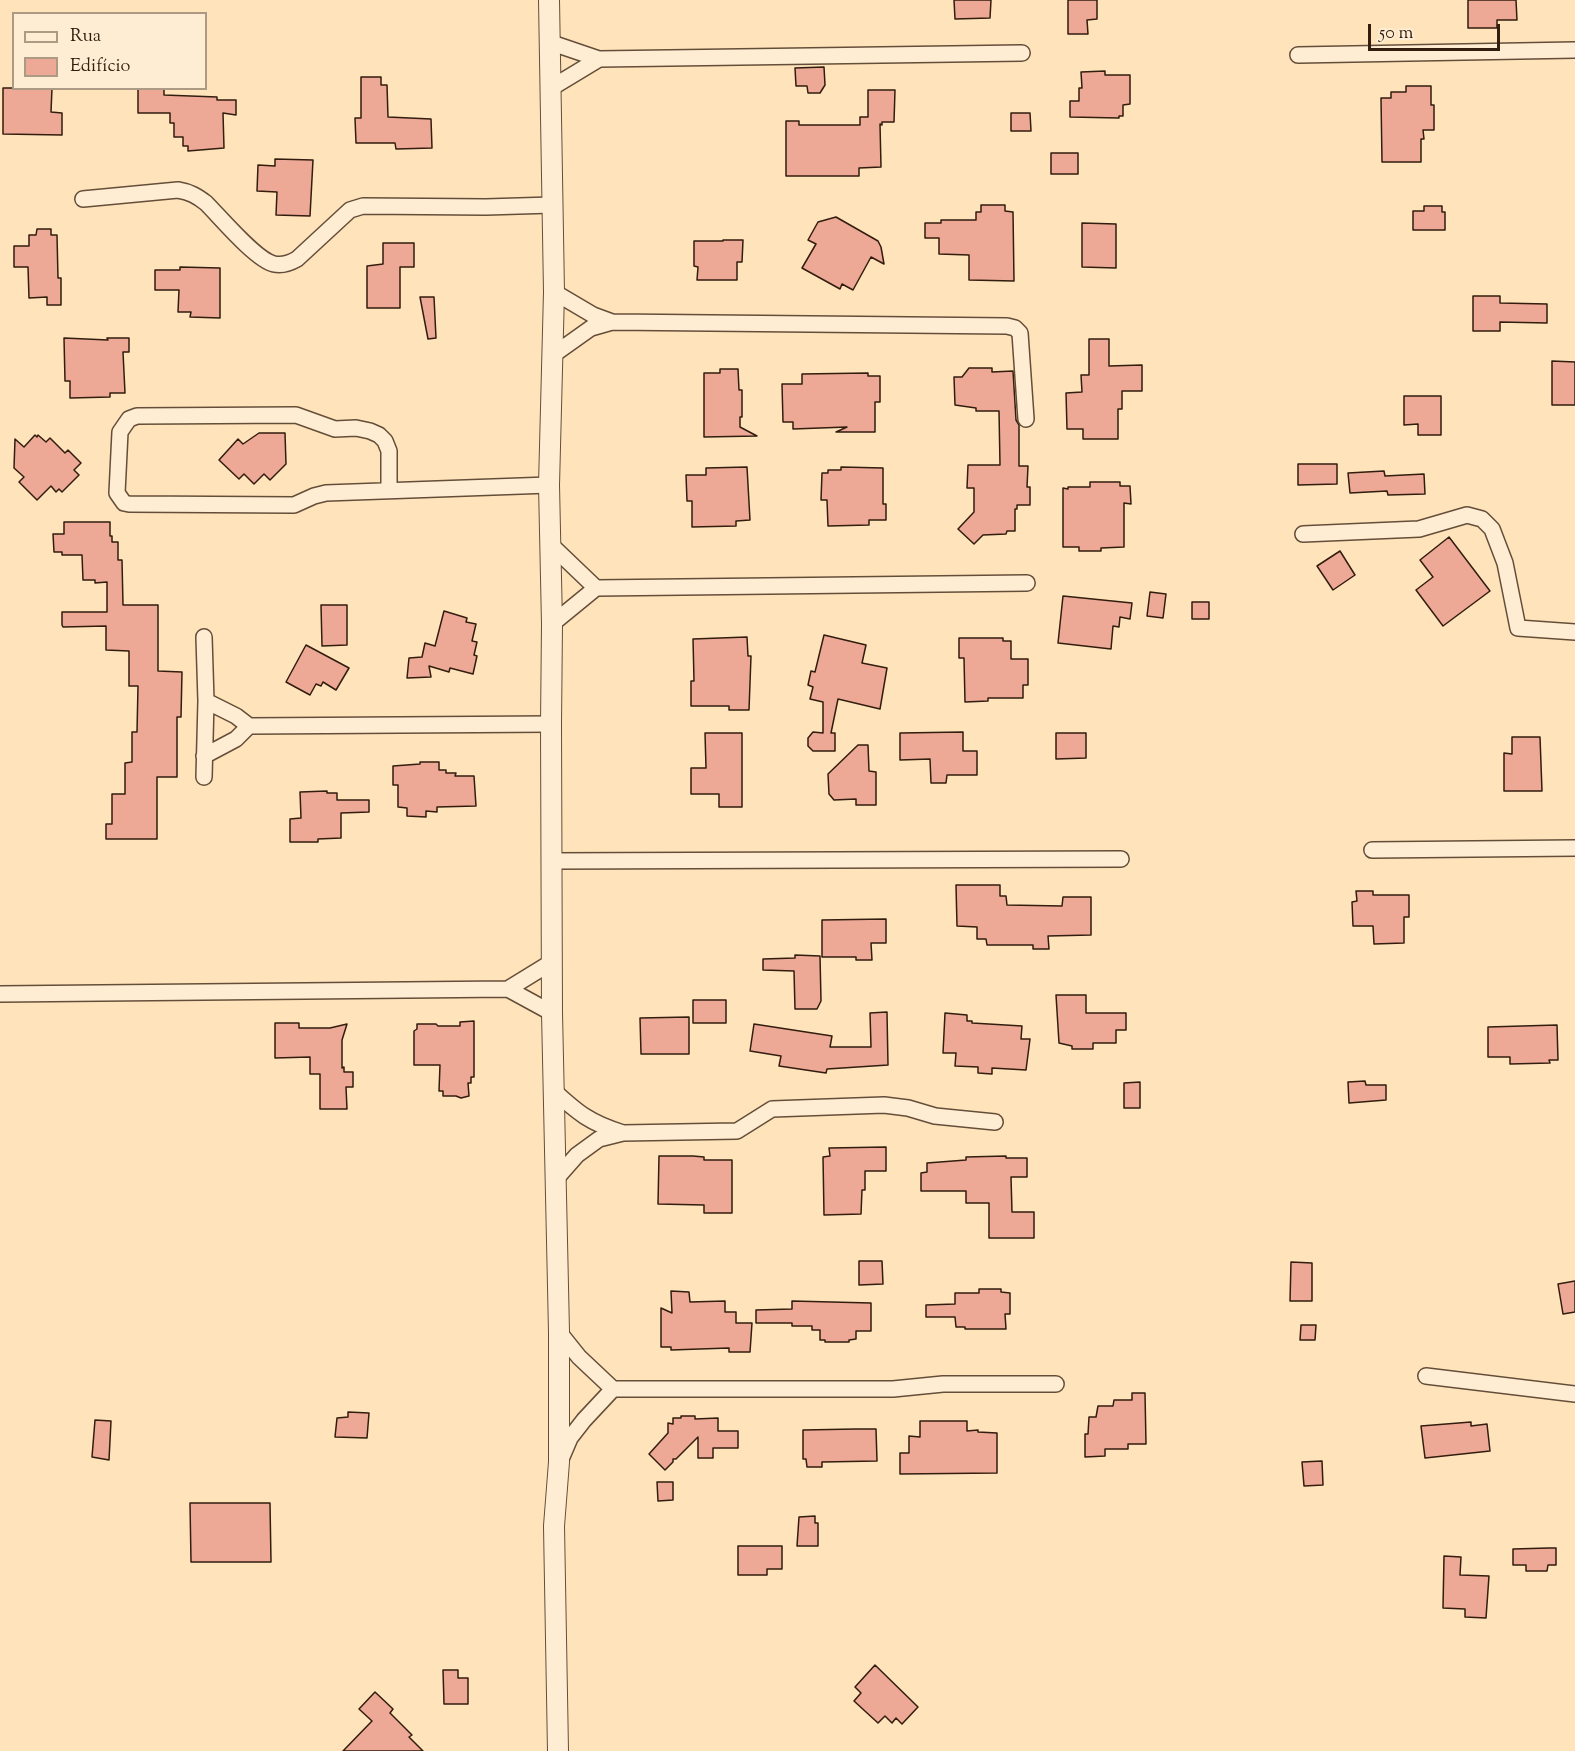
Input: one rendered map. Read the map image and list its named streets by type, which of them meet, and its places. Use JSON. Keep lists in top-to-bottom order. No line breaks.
{"legend":["Rua","Edifício"],"scale_bar":"50 m"}
